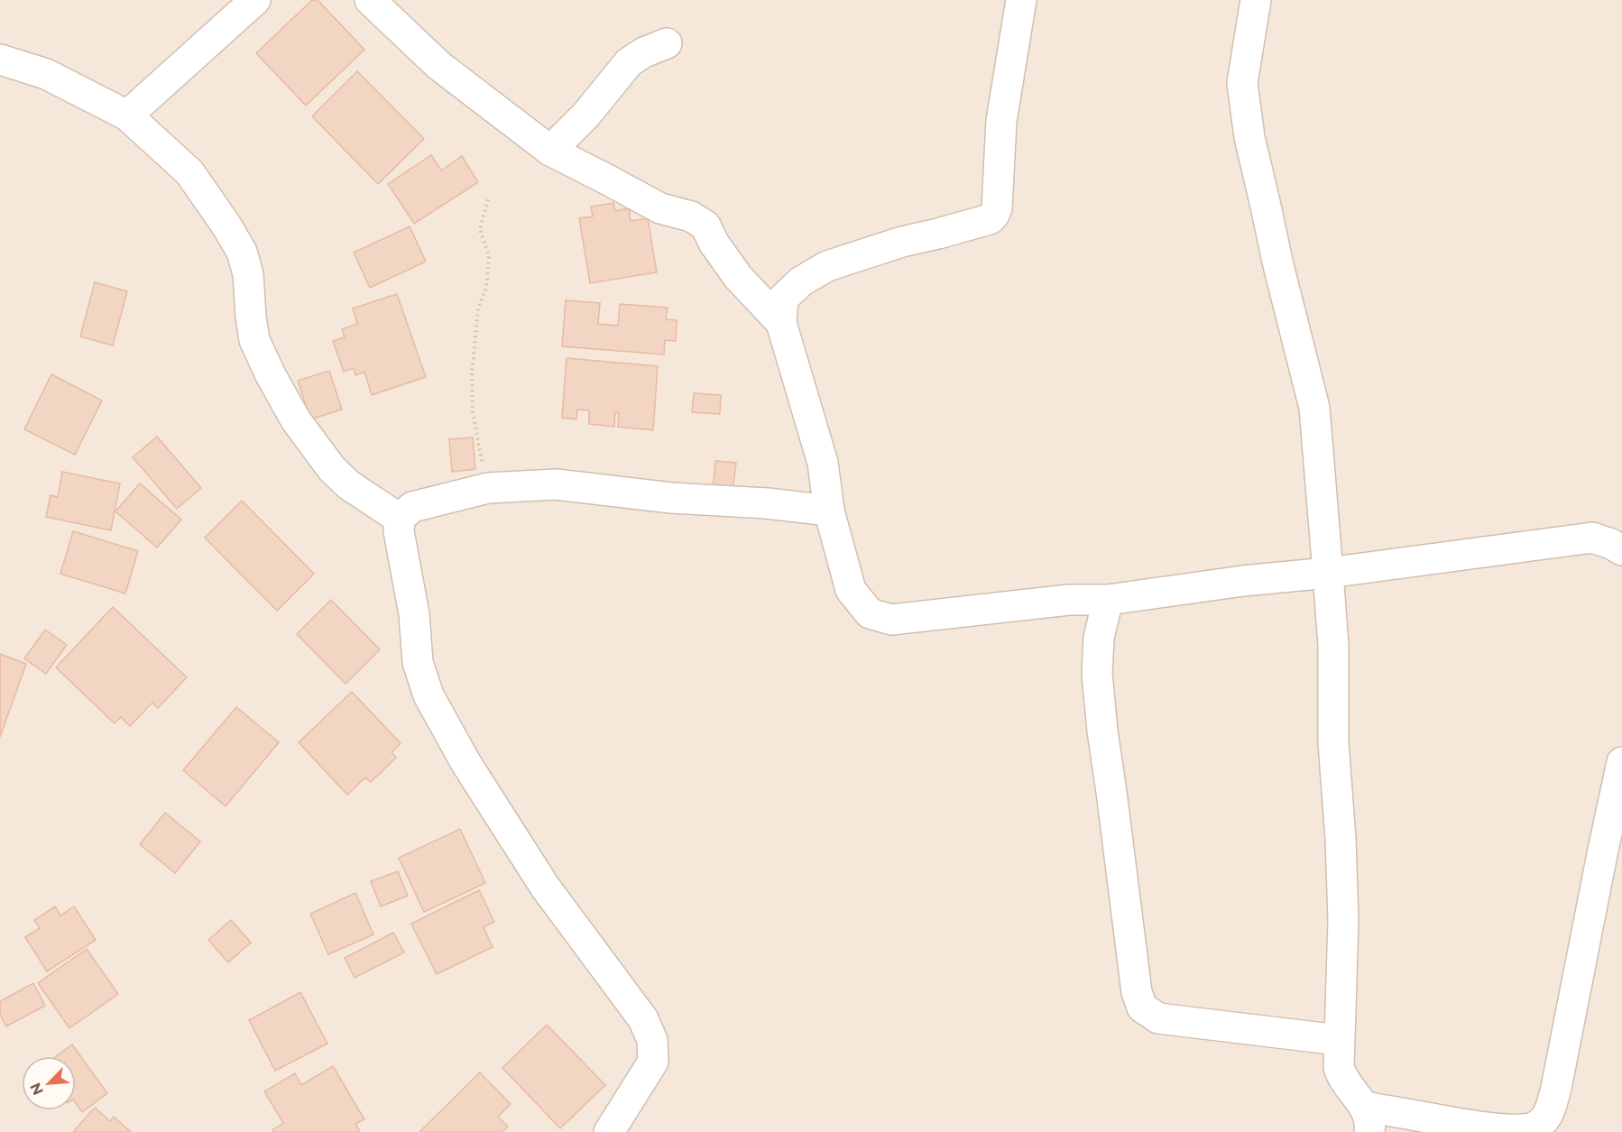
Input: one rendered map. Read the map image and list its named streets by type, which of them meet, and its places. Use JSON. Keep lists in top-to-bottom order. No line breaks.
{"north":"bottom left"}
